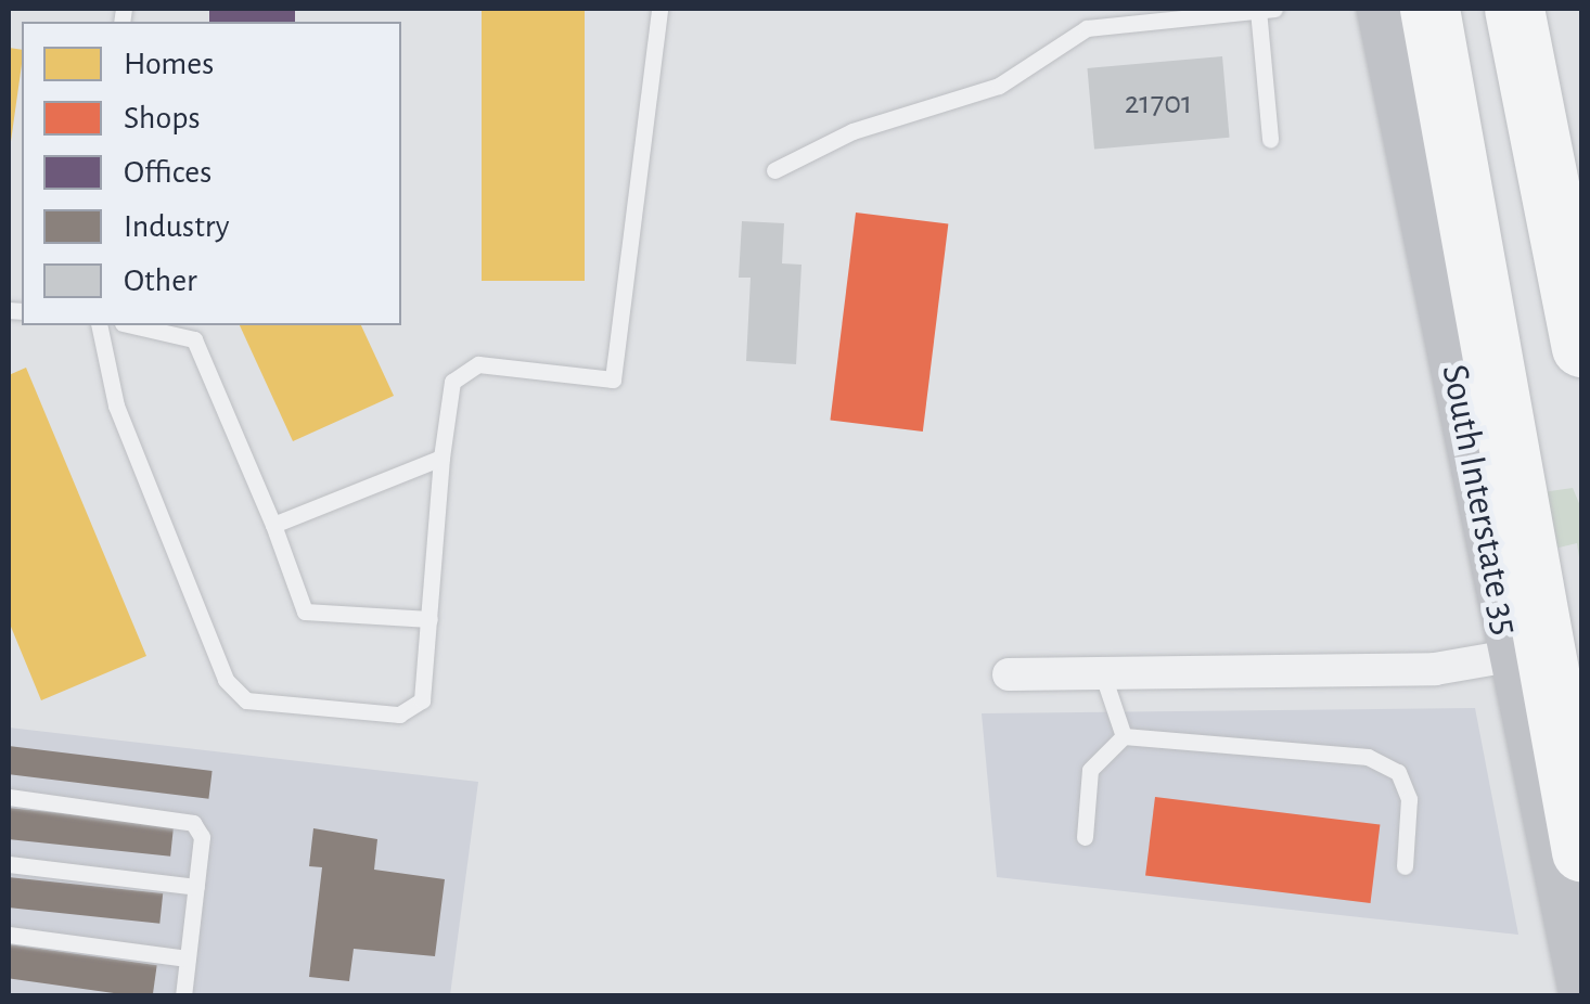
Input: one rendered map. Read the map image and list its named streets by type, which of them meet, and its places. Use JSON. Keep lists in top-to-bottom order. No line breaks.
{"streets":{"main road":["South Interstate 35"]},"house_numbers":["21701"],"legend":["Homes","Shops","Offices","Industry","Other"]}
